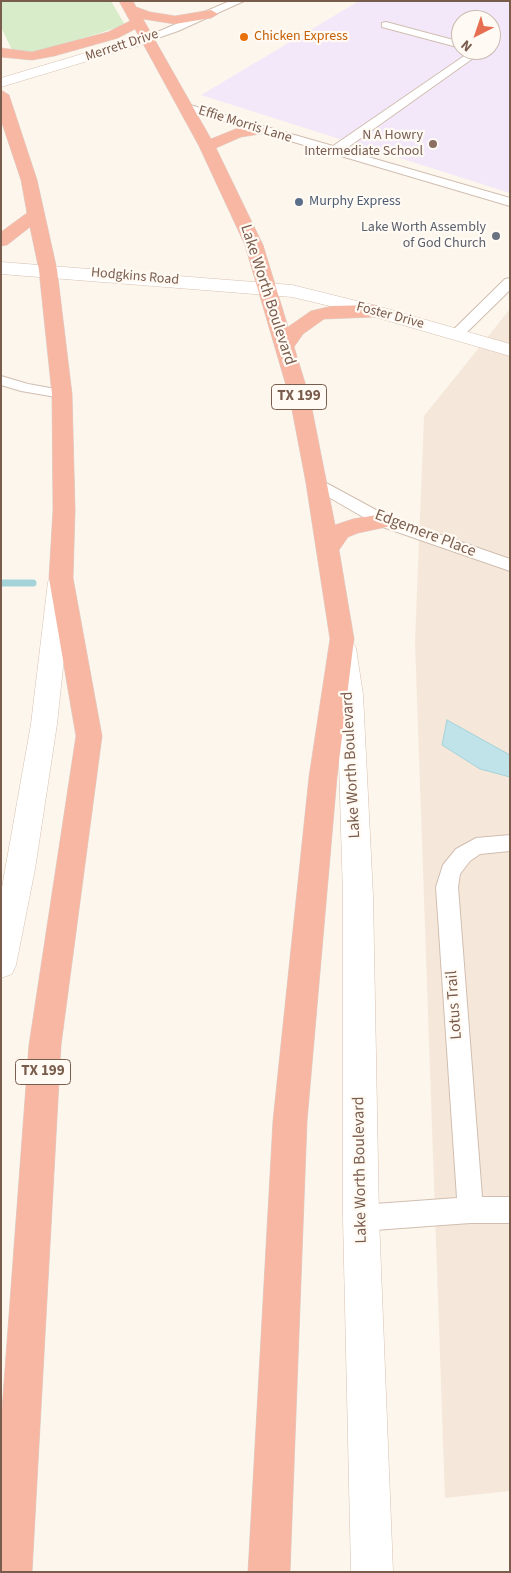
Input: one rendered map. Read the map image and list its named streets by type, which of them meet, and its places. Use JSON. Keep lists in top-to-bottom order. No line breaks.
{"streets":{"highway":["Lake Worth Boulevard","TX 199"],"main road":["Merrett Drive","Hodgkins Road","Foster Drive"],"street":["Effie Morris Lane","Edgemere Place","Lotus Trail"]},"crossings":[["Merrett Drive","Lake Worth Boulevard"],["Effie Morris Lane","Lake Worth Boulevard"],["Hodgkins Road","Lake Worth Boulevard"],["Hodgkins Road","Foster Drive"],["Hodgkins Road","TX 199"],["Lake Worth Boulevard","Foster Drive"],["Lake Worth Boulevard","TX 199"],["Lake Worth Boulevard","Edgemere Place"]],"places":["Chicken Express","N A Howry Intermediate School","Murphy Express","Lake Worth Assembly of God Church"],"north":"bottom left"}
